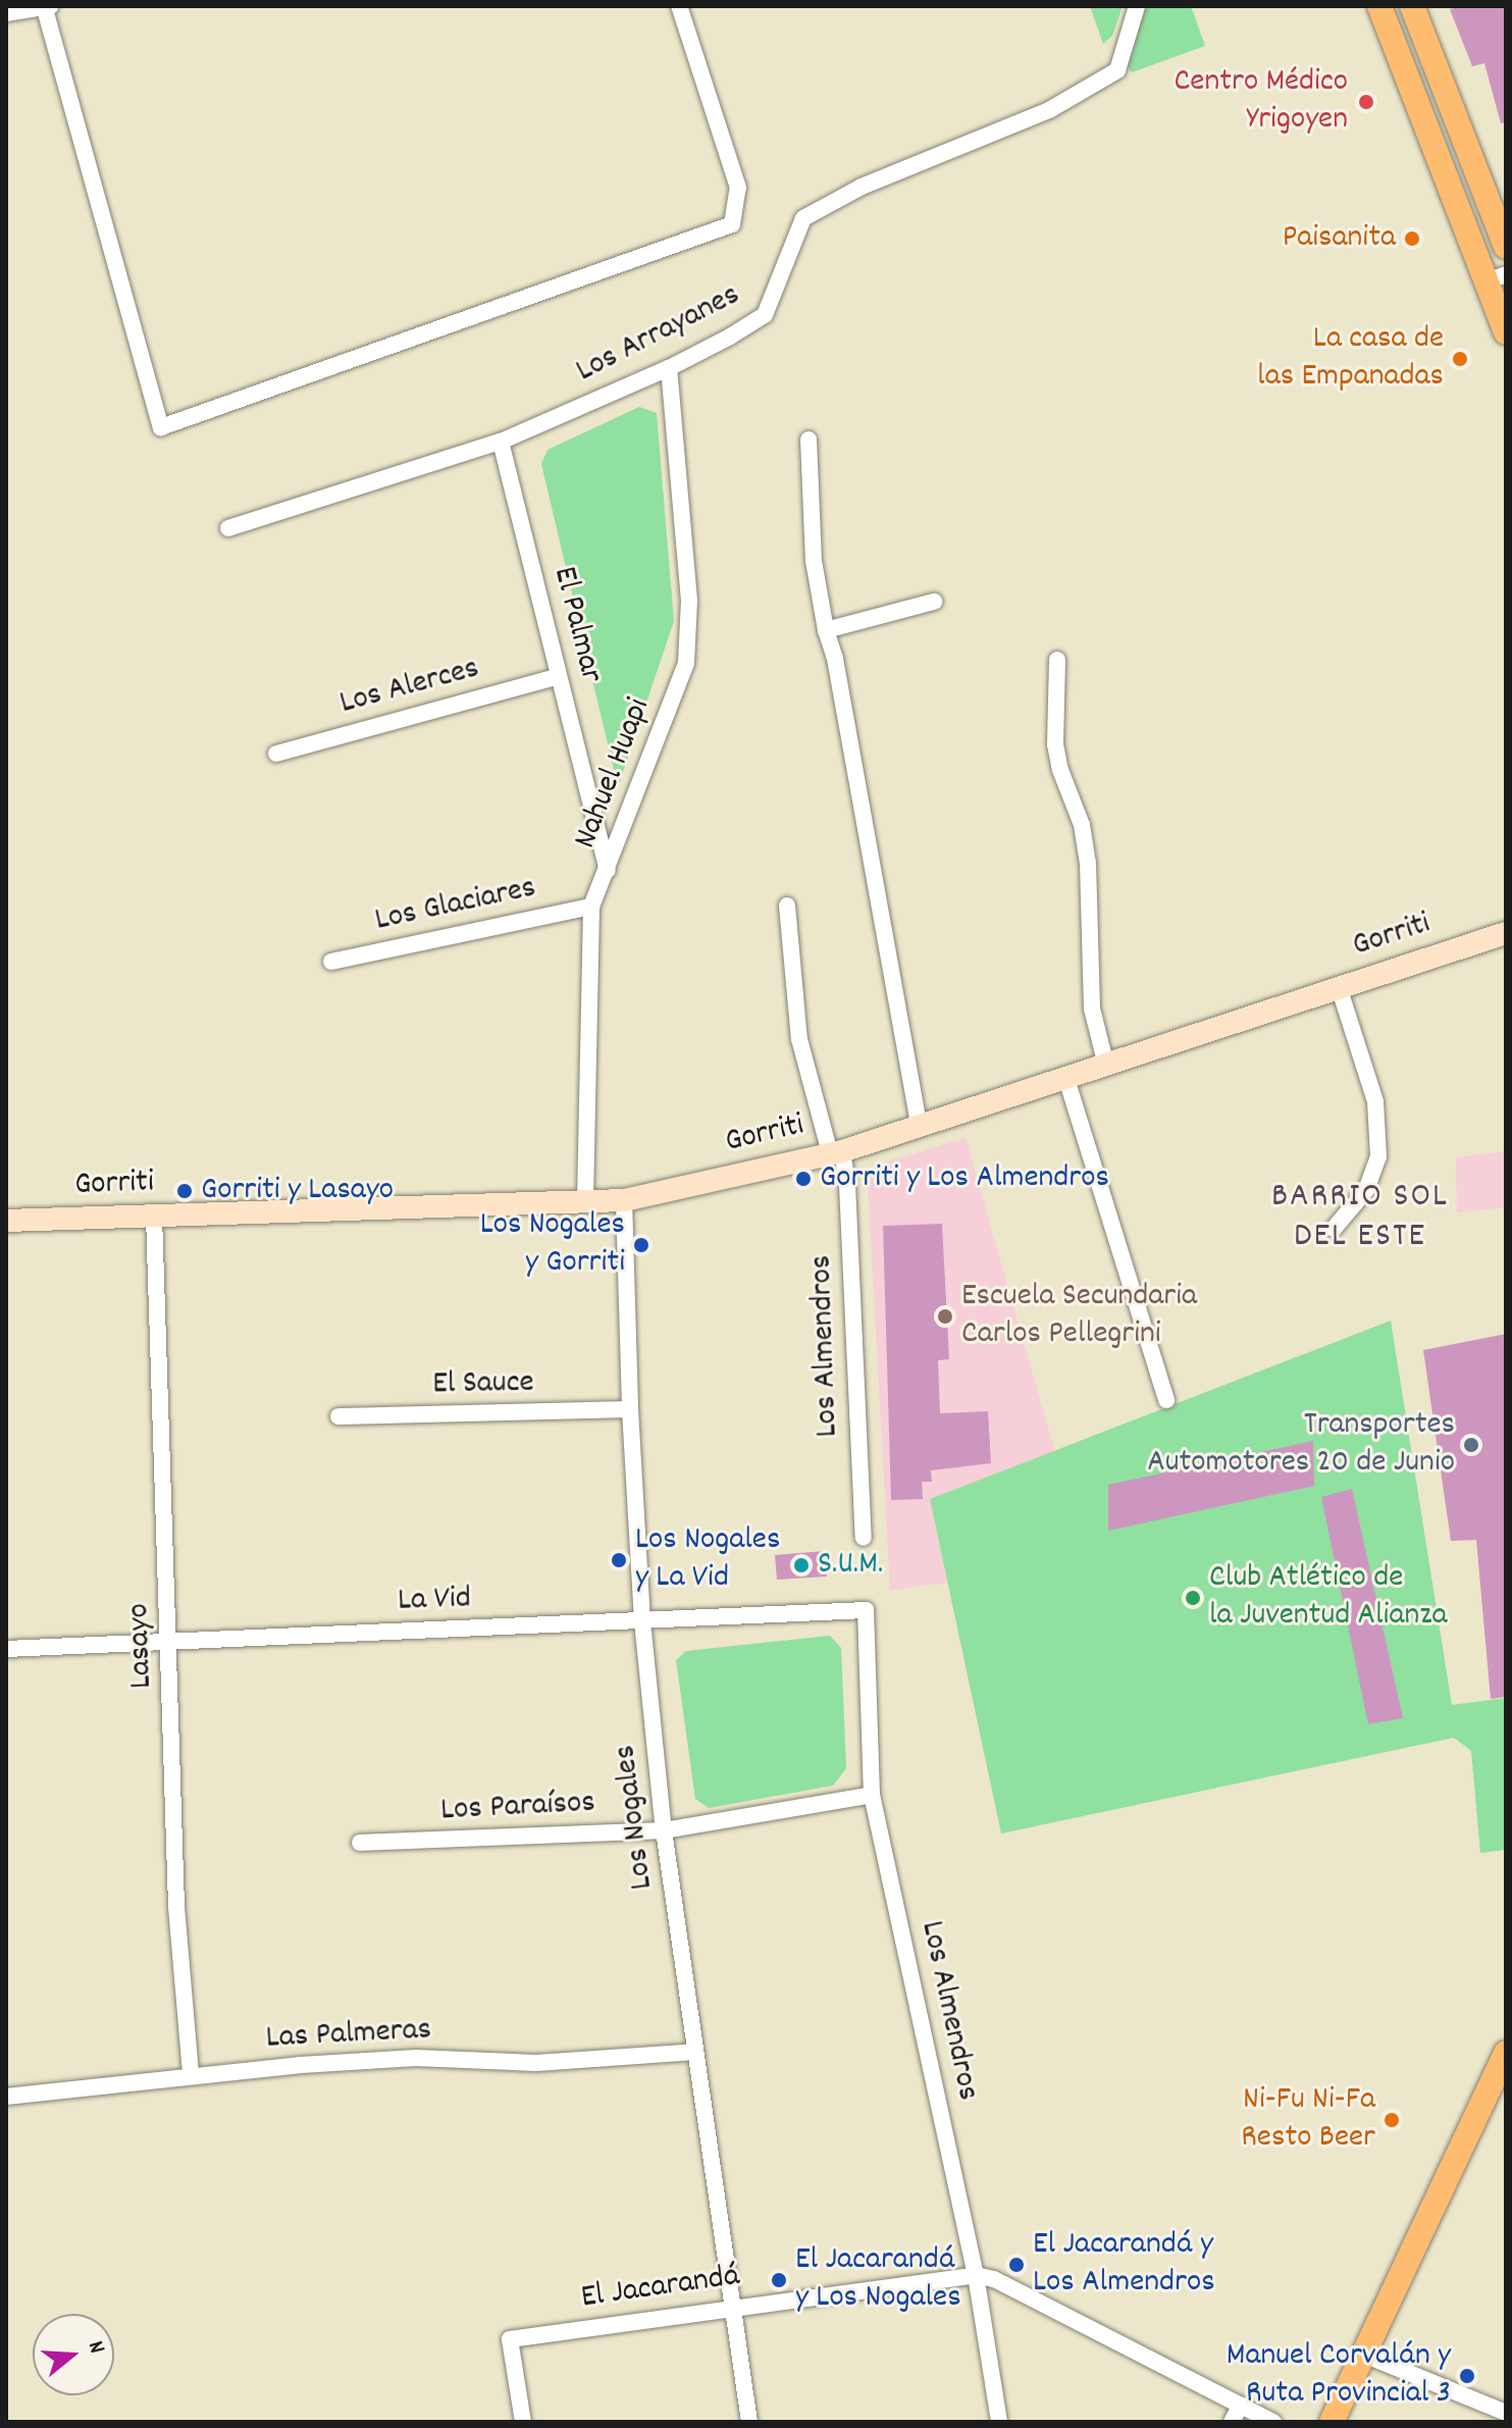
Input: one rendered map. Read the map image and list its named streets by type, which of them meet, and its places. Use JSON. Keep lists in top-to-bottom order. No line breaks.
{"streets":{"street":["Los Arrayanes","El Palmar","Los Alerces","Nahuel Huapi","Los Glaciares","Gorriti","Los Almendros","El Sauce","La Vid","Lasayo","Los Paraísos","Los Nogales","Las Palmeras","El Jacarandá"]},"crossings":[["Los Arrayanes","El Palmar"],["Los Arrayanes","Nahuel Huapi"],["El Palmar","Los Alerces"],["El Palmar","Nahuel Huapi"],["Nahuel Huapi","Los Glaciares"],["Nahuel Huapi","Gorriti"],["Gorriti","Los Almendros"],["Gorriti","Lasayo"],["Gorriti","Los Nogales"],["Los Almendros","La Vid"],["Los Almendros","Los Paraísos"],["Los Almendros","El Jacarandá"],["El Sauce","Los Nogales"],["La Vid","Lasayo"],["La Vid","Los Nogales"],["Lasayo","Las Palmeras"],["Los Paraísos","Los Nogales"],["Los Nogales","Las Palmeras"],["Los Nogales","El Jacarandá"]],"districts":["BARRIO SOL DEL ESTE"],"places":["Centro Médico Yrigoyen","Paisanita","La casa de las Empanadas","Gorriti y Los Almendros","Gorriti y Lasayo","Los Nogales y Gorriti","Escuela Secundaria Carlos Pellegrini","Transportes Automotores 20 de Junio","Los Nogales y La Vid","S.U.M.","Club Atlético de la Juventud Alianza","Ni-Fu Ni-Fa Resto Beer","El Jacarandá y Los Almendros","El Jacarandá y Los Nogales","Manuel Corvalán y Ruta Provincial 3"],"north":"right"}
